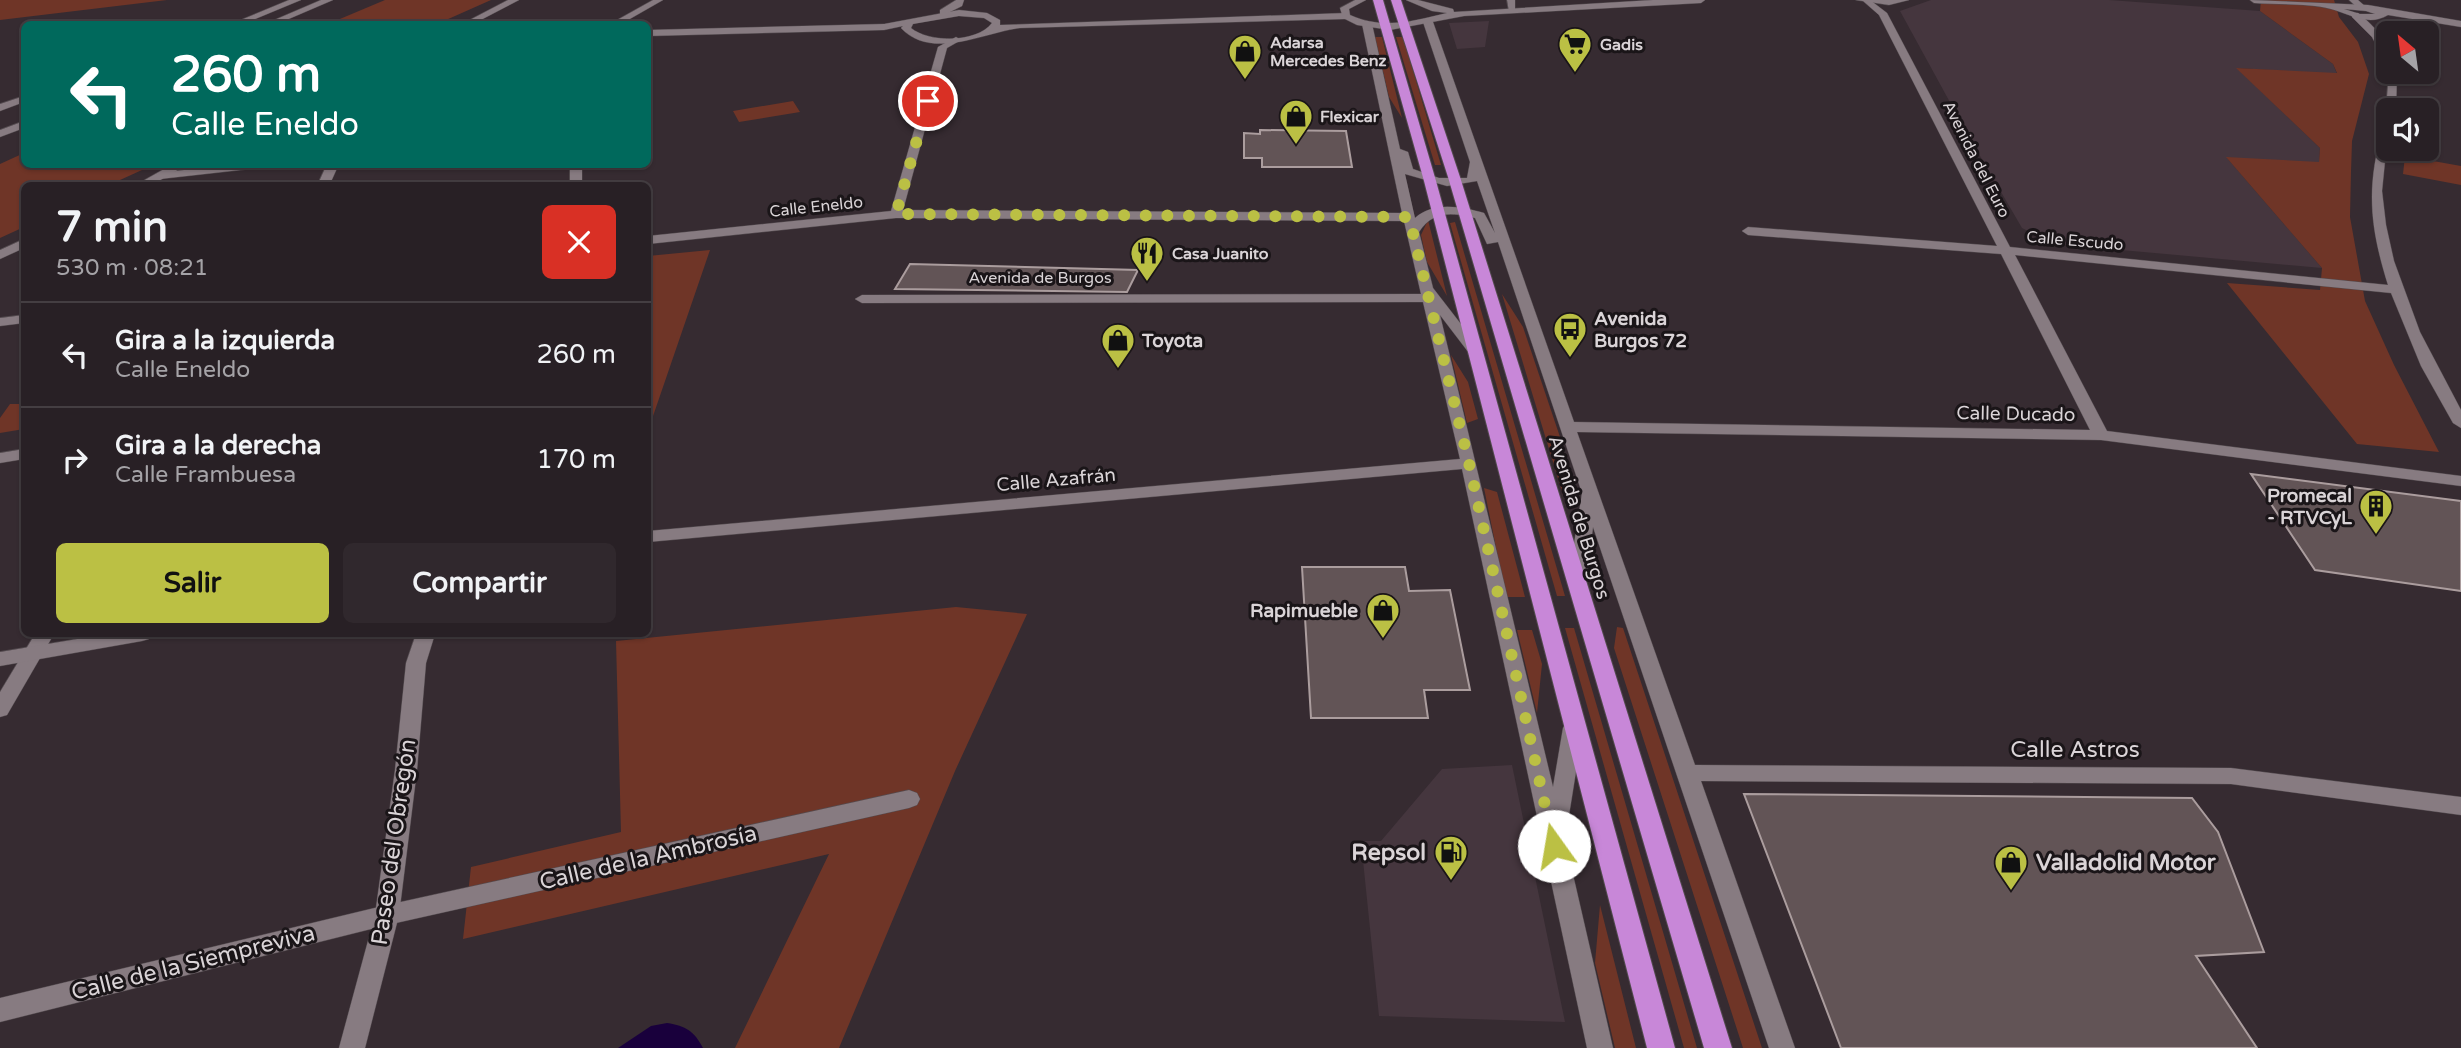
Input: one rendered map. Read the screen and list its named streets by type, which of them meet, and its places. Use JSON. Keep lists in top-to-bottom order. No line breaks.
{"streets":{"highway":["Avenida de Burgos"],"street":["Avenida del Euro","Calle Eneldo","Calle Escudo","Calle Ducado","Calle Azafrán","Calle Astros","Paseo del Obregón","Calle de la Ambrosía","Calle de la Siempreviva"]},"crossings":[["Avenida del Euro","Calle Escudo"],["Avenida del Euro","Calle Ducado"],["Avenida de Burgos","Calle Ducado"],["Avenida de Burgos","Calle Astros"],["Paseo del Obregón","Calle de la Ambrosía"],["Paseo del Obregón","Calle de la Siempreviva"],["Calle de la Ambrosía","Calle de la Siempreviva"]],"places":{"supermarket":["Gadis"],"shop":["Adarsa Mercedes Benz","Flexicar","Toyota","Rapimueble","Valladolid Motor"],"restaurant":["Casa Juanito"],"bus stop":["Avenida Burgos 72"],"building":["Promecal - RTVCyL"],"fuel station":["Repsol"]},"north":"top left","page":{"turn":["260 m","Calle Eneldo"],"heading":["7 min","530 m · 08:21"],"list":[{"name":"Gira a la izquierda","note":"Calle Eneldo","value":"260 m"},{"name":"Gira a la derecha","note":"Calle Frambuesa","value":"170 m"}],"buttons":["Salir","Compartir"]}}
